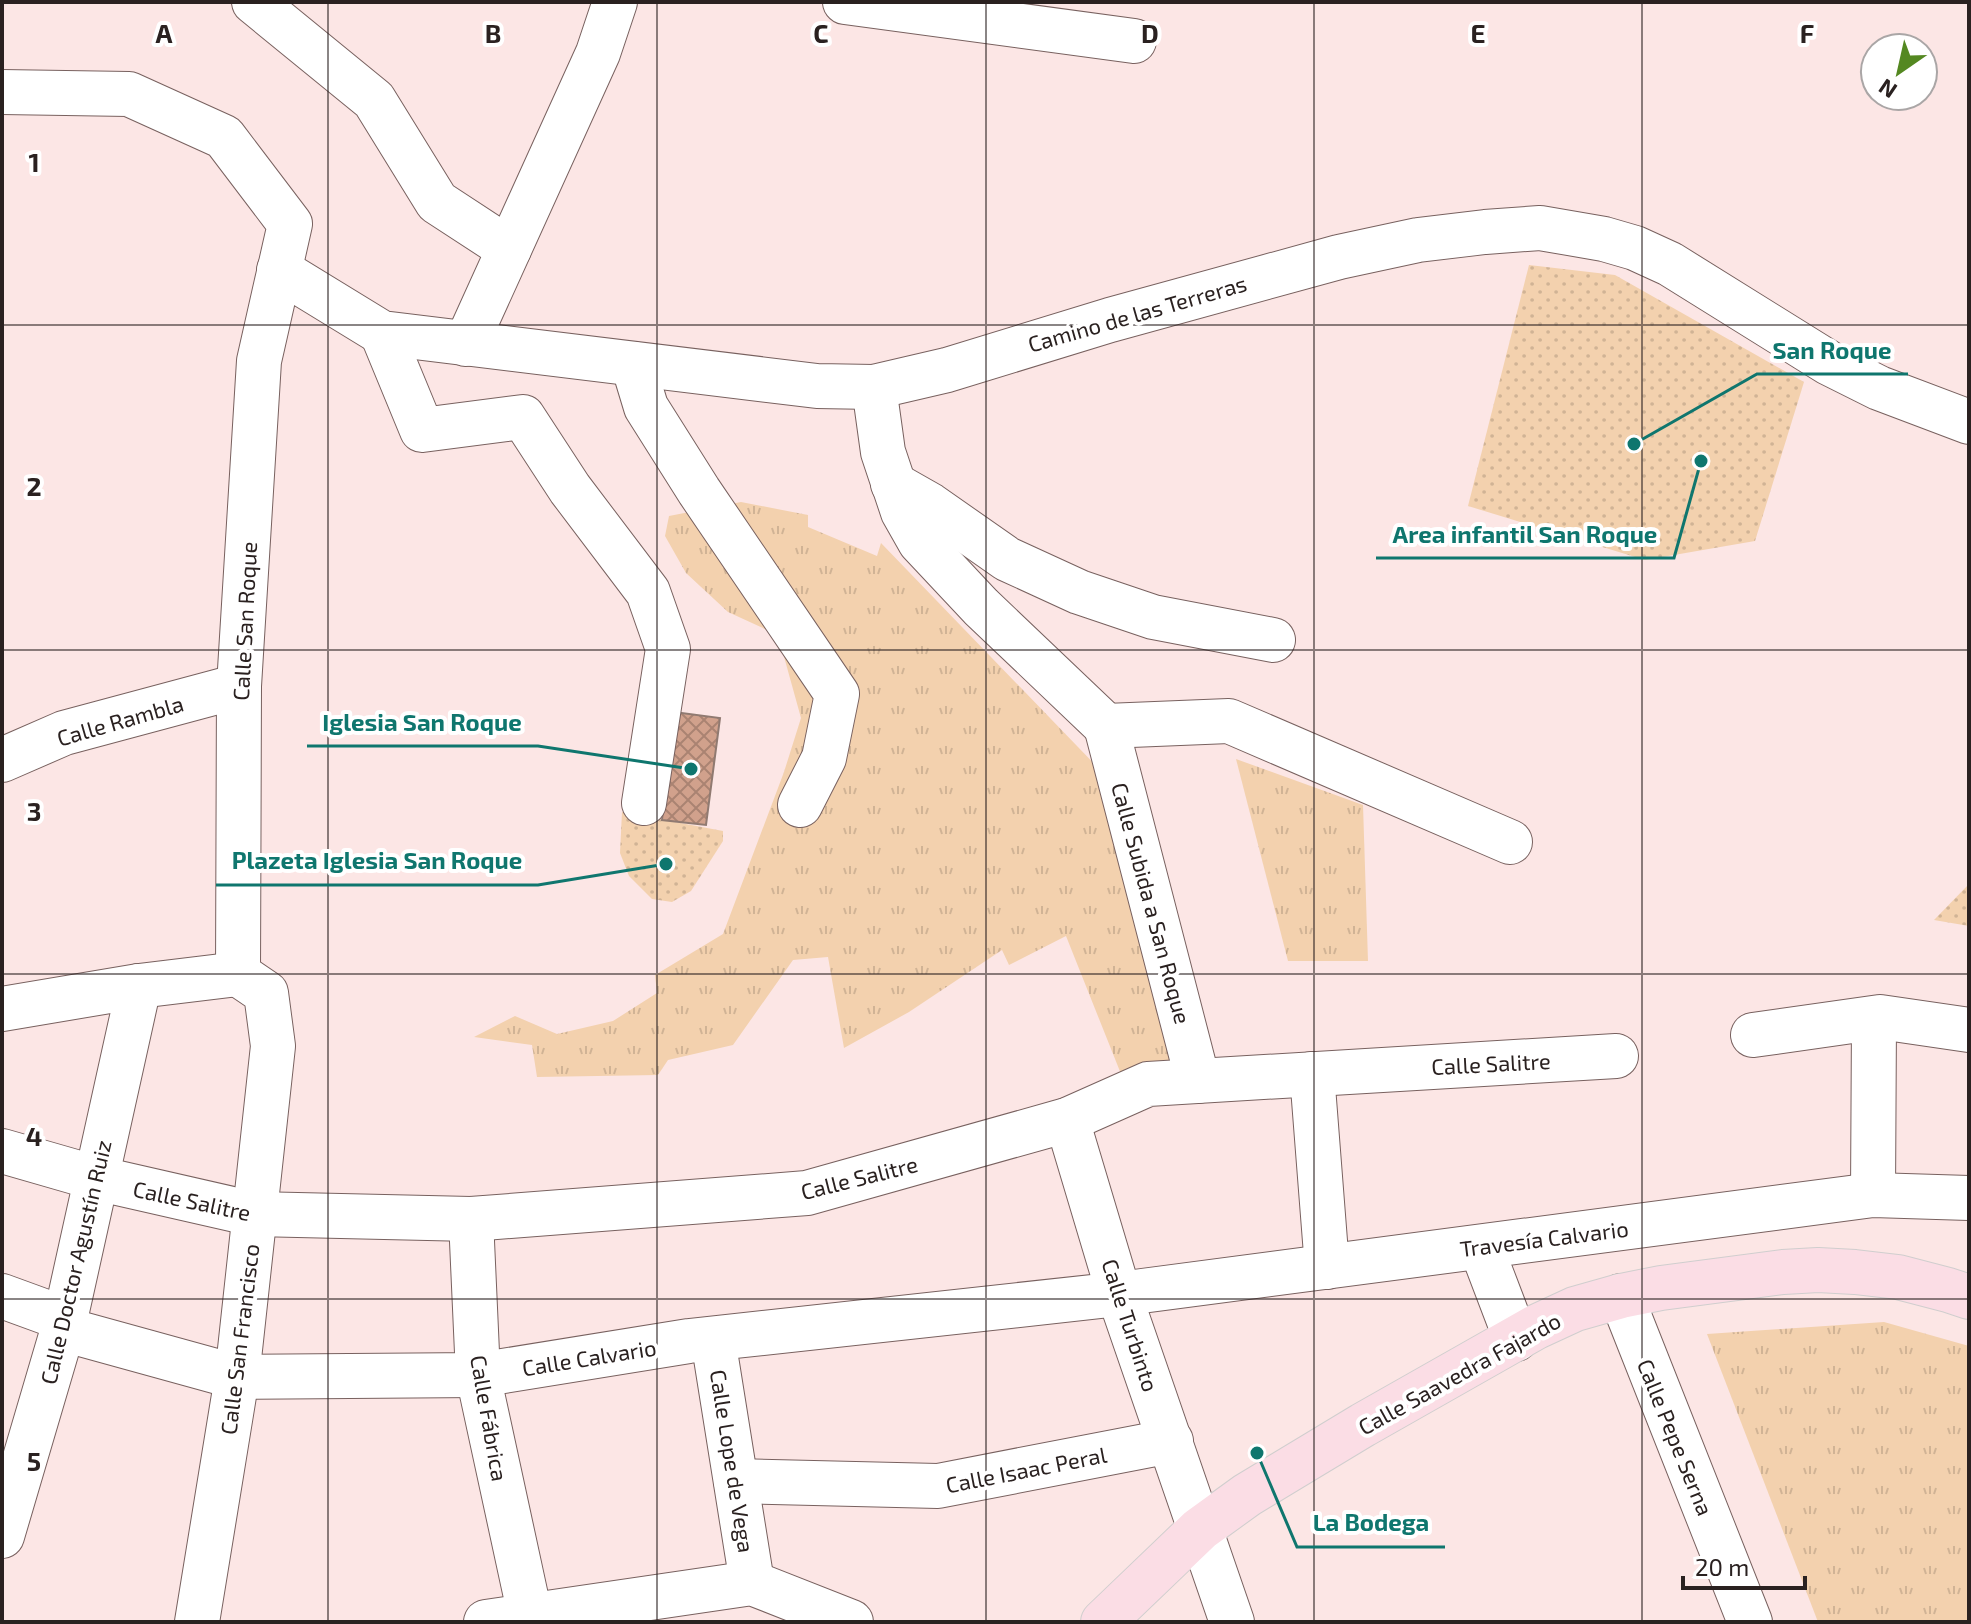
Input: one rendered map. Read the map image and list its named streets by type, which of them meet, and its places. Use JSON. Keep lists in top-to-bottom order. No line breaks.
{"streets":{"main road":["Calle Saavedra Fajardo"],"street":["Camino de las Terreras","Calle San Roque","Calle Rambla","Calle Subida a San Roque","Calle Salitre","Travesía Calvario","Calle Doctor Agustín Ruiz","Calle Turbinto","Calle San Francisco","Calle Calvario","Calle Fábrica","Calle Pepe Serna","Calle Lope de Vega","Calle Isaac Peral"]},"crossings":[["Camino de las Terreras","Calle San Roque"],["Calle San Roque","Calle Rambla"],["Calle San Roque","Calle San Francisco"],["Calle Subida a San Roque","Calle Salitre"],["Calle Salitre","Calle Doctor Agustín Ruiz"],["Calle Salitre","Calle Turbinto"],["Calle Salitre","Calle San Francisco"],["Calle Salitre","Calle Fábrica"],["Travesía Calvario","Calle Turbinto"],["Travesía Calvario","Calle Calvario"],["Calle Doctor Agustín Ruiz","Calle Calvario"],["Calle Turbinto","Calle Calvario"],["Calle Turbinto","Calle Saavedra Fajardo"],["Calle Turbinto","Calle Isaac Peral"],["Calle San Francisco","Calle Calvario"],["Calle Calvario","Calle Fábrica"],["Calle Calvario","Calle Lope de Vega"],["Calle Saavedra Fajardo","Calle Pepe Serna"],["Calle Lope de Vega","Calle Isaac Peral"]],"places":["San Roque","Area infantil San Roque","Iglesia San Roque","Plazeta Iglesia San Roque","La Bodega"],"scale_bar":"20 m","north":"bottom left","grid":{"columns":["A","B","C","D","E","F"],"rows":["1","2","3","4","5"]}}
